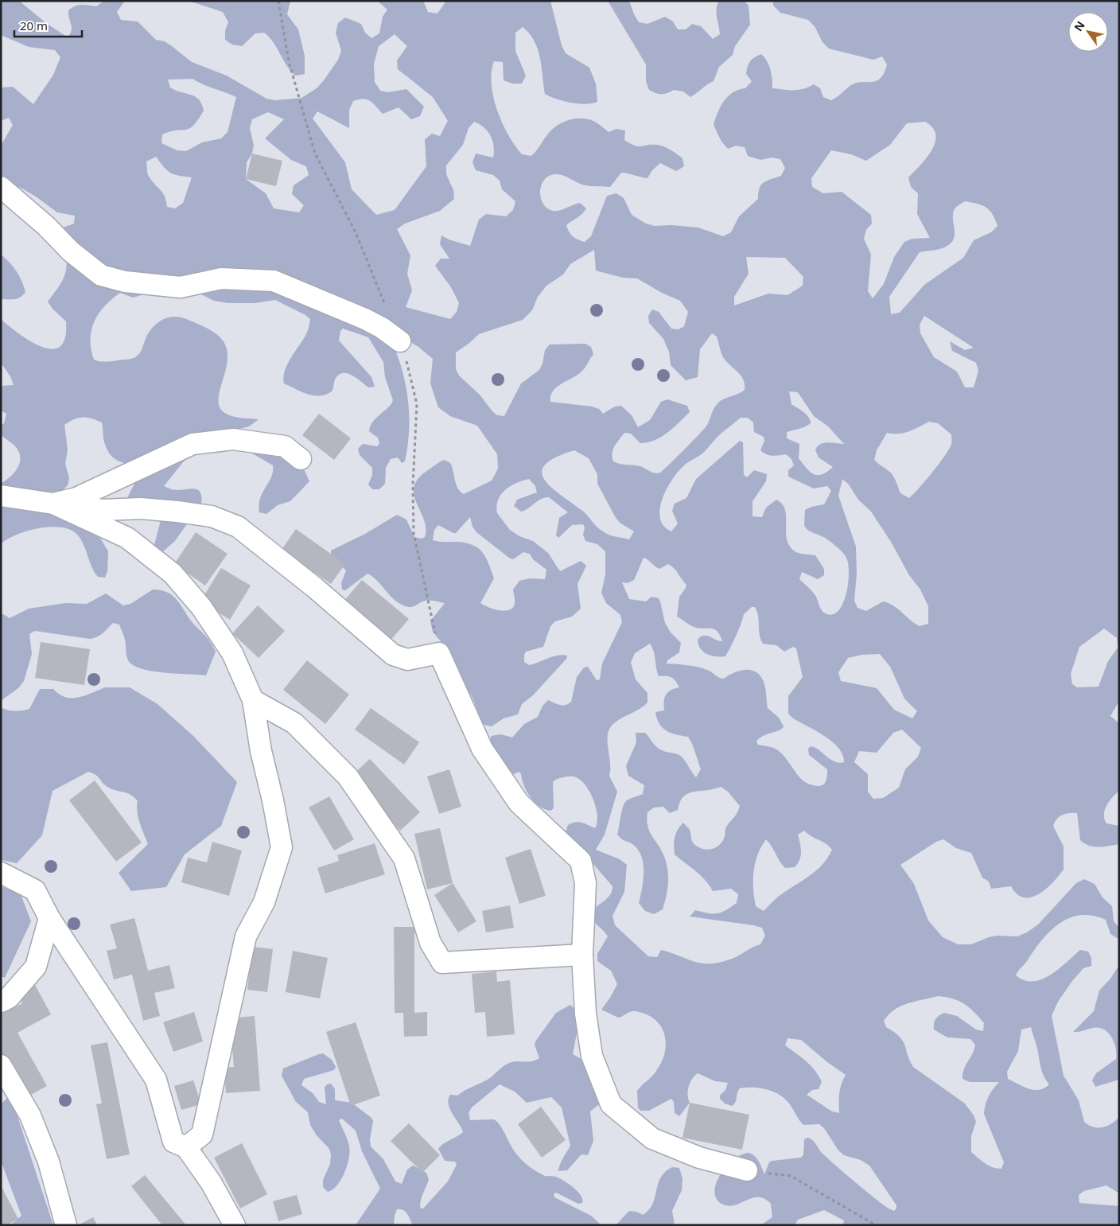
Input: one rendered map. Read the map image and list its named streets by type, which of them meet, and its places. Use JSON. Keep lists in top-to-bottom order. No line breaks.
{"scale_bar":"20 m","north":"top left"}
